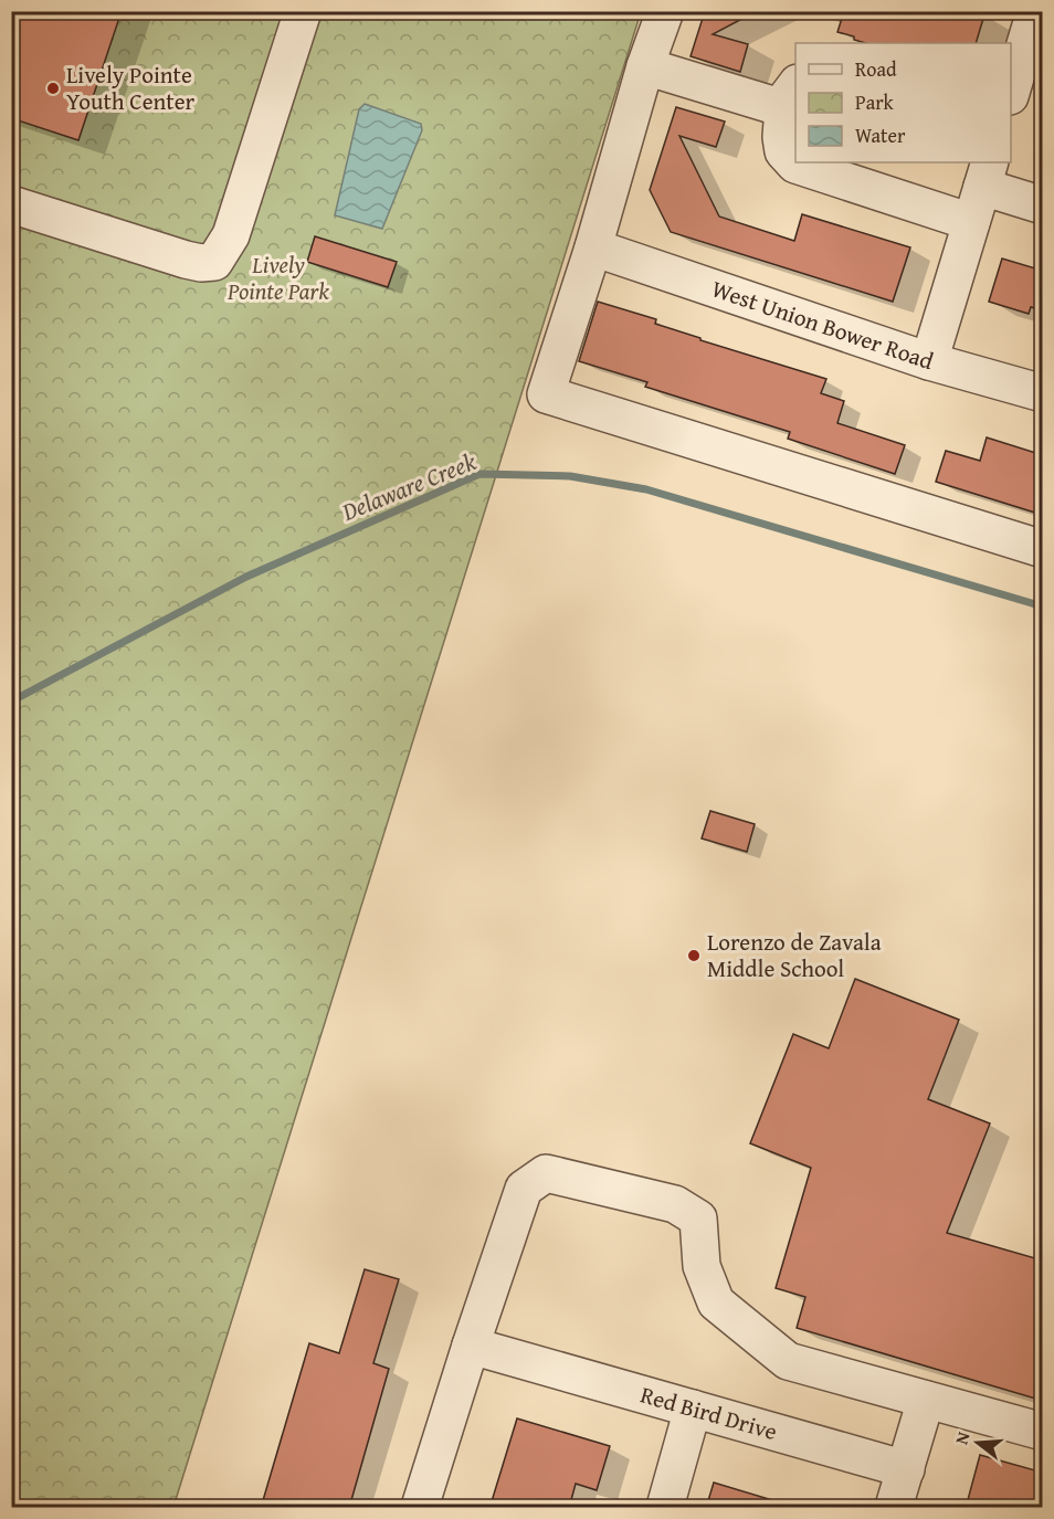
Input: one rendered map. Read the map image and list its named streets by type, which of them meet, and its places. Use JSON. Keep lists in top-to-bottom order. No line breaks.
{"streets":{"street":["West Union Bower Road","Red Bird Drive"]},"water":["Delaware Creek"],"parks":["Lively Pointe Park"],"places":["Lively Pointe Youth Center","Lorenzo de Zavala Middle School"],"legend":["Road","Park","Water"],"north":"left"}
